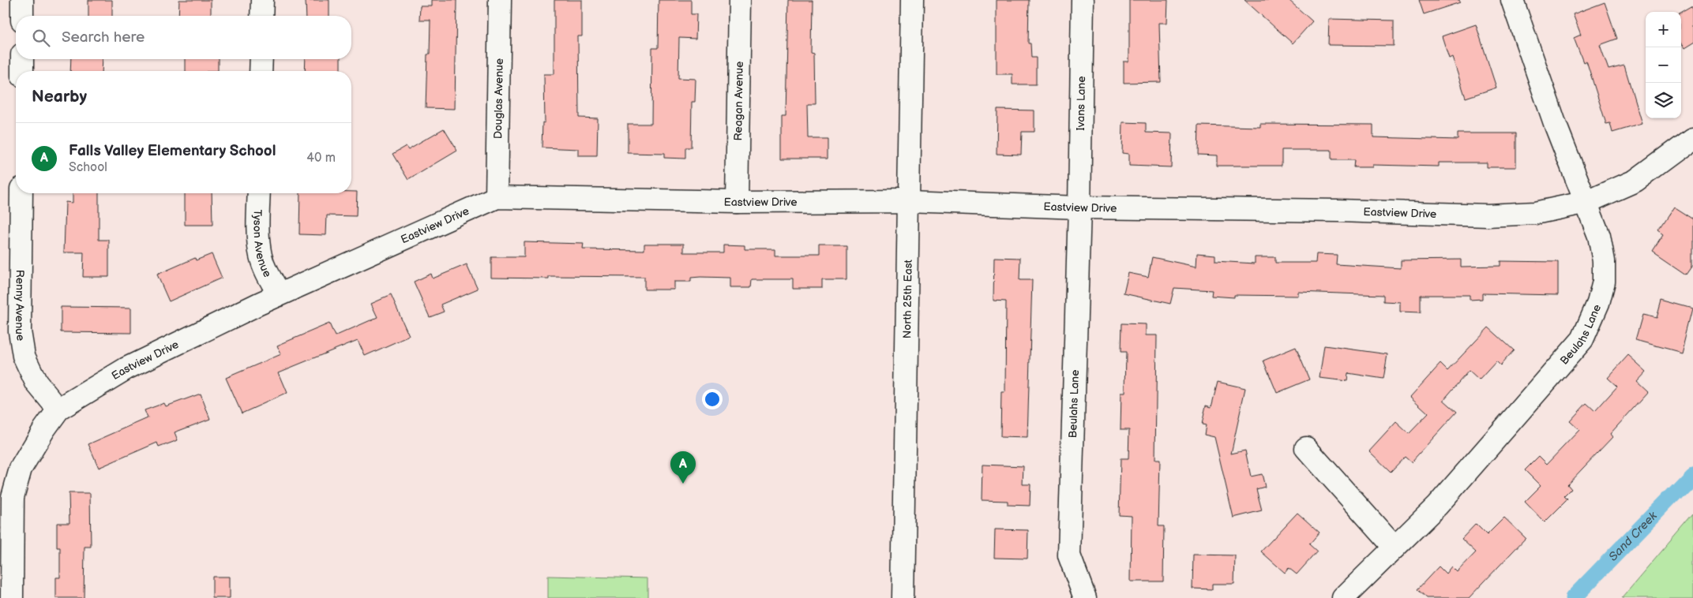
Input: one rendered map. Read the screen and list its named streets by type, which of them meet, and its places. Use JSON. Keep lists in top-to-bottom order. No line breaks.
{"streets":{"street":["Douglas Avenue","Reagan Avenue","Ivans Lane","Eastview Drive","Tyson Avenue","North 25th East","Renny Avenue","Beulahs Lane"]},"crossings":[["Douglas Avenue","Eastview Drive"],["Reagan Avenue","Eastview Drive"],["Ivans Lane","Eastview Drive"],["Ivans Lane","Beulahs Lane"],["Eastview Drive","Tyson Avenue"],["Eastview Drive","North 25th East"],["Eastview Drive","Renny Avenue"],["Eastview Drive","Beulahs Lane"]],"water":["Sand Creek"],"page":{"map_buttons":["+","−"],"search":"Search here","heading":"Nearby","list":[{"mark":"A","name":"Falls Valley Elementary School","note":"School","value":"40 m"}],"pins":"A"}}
